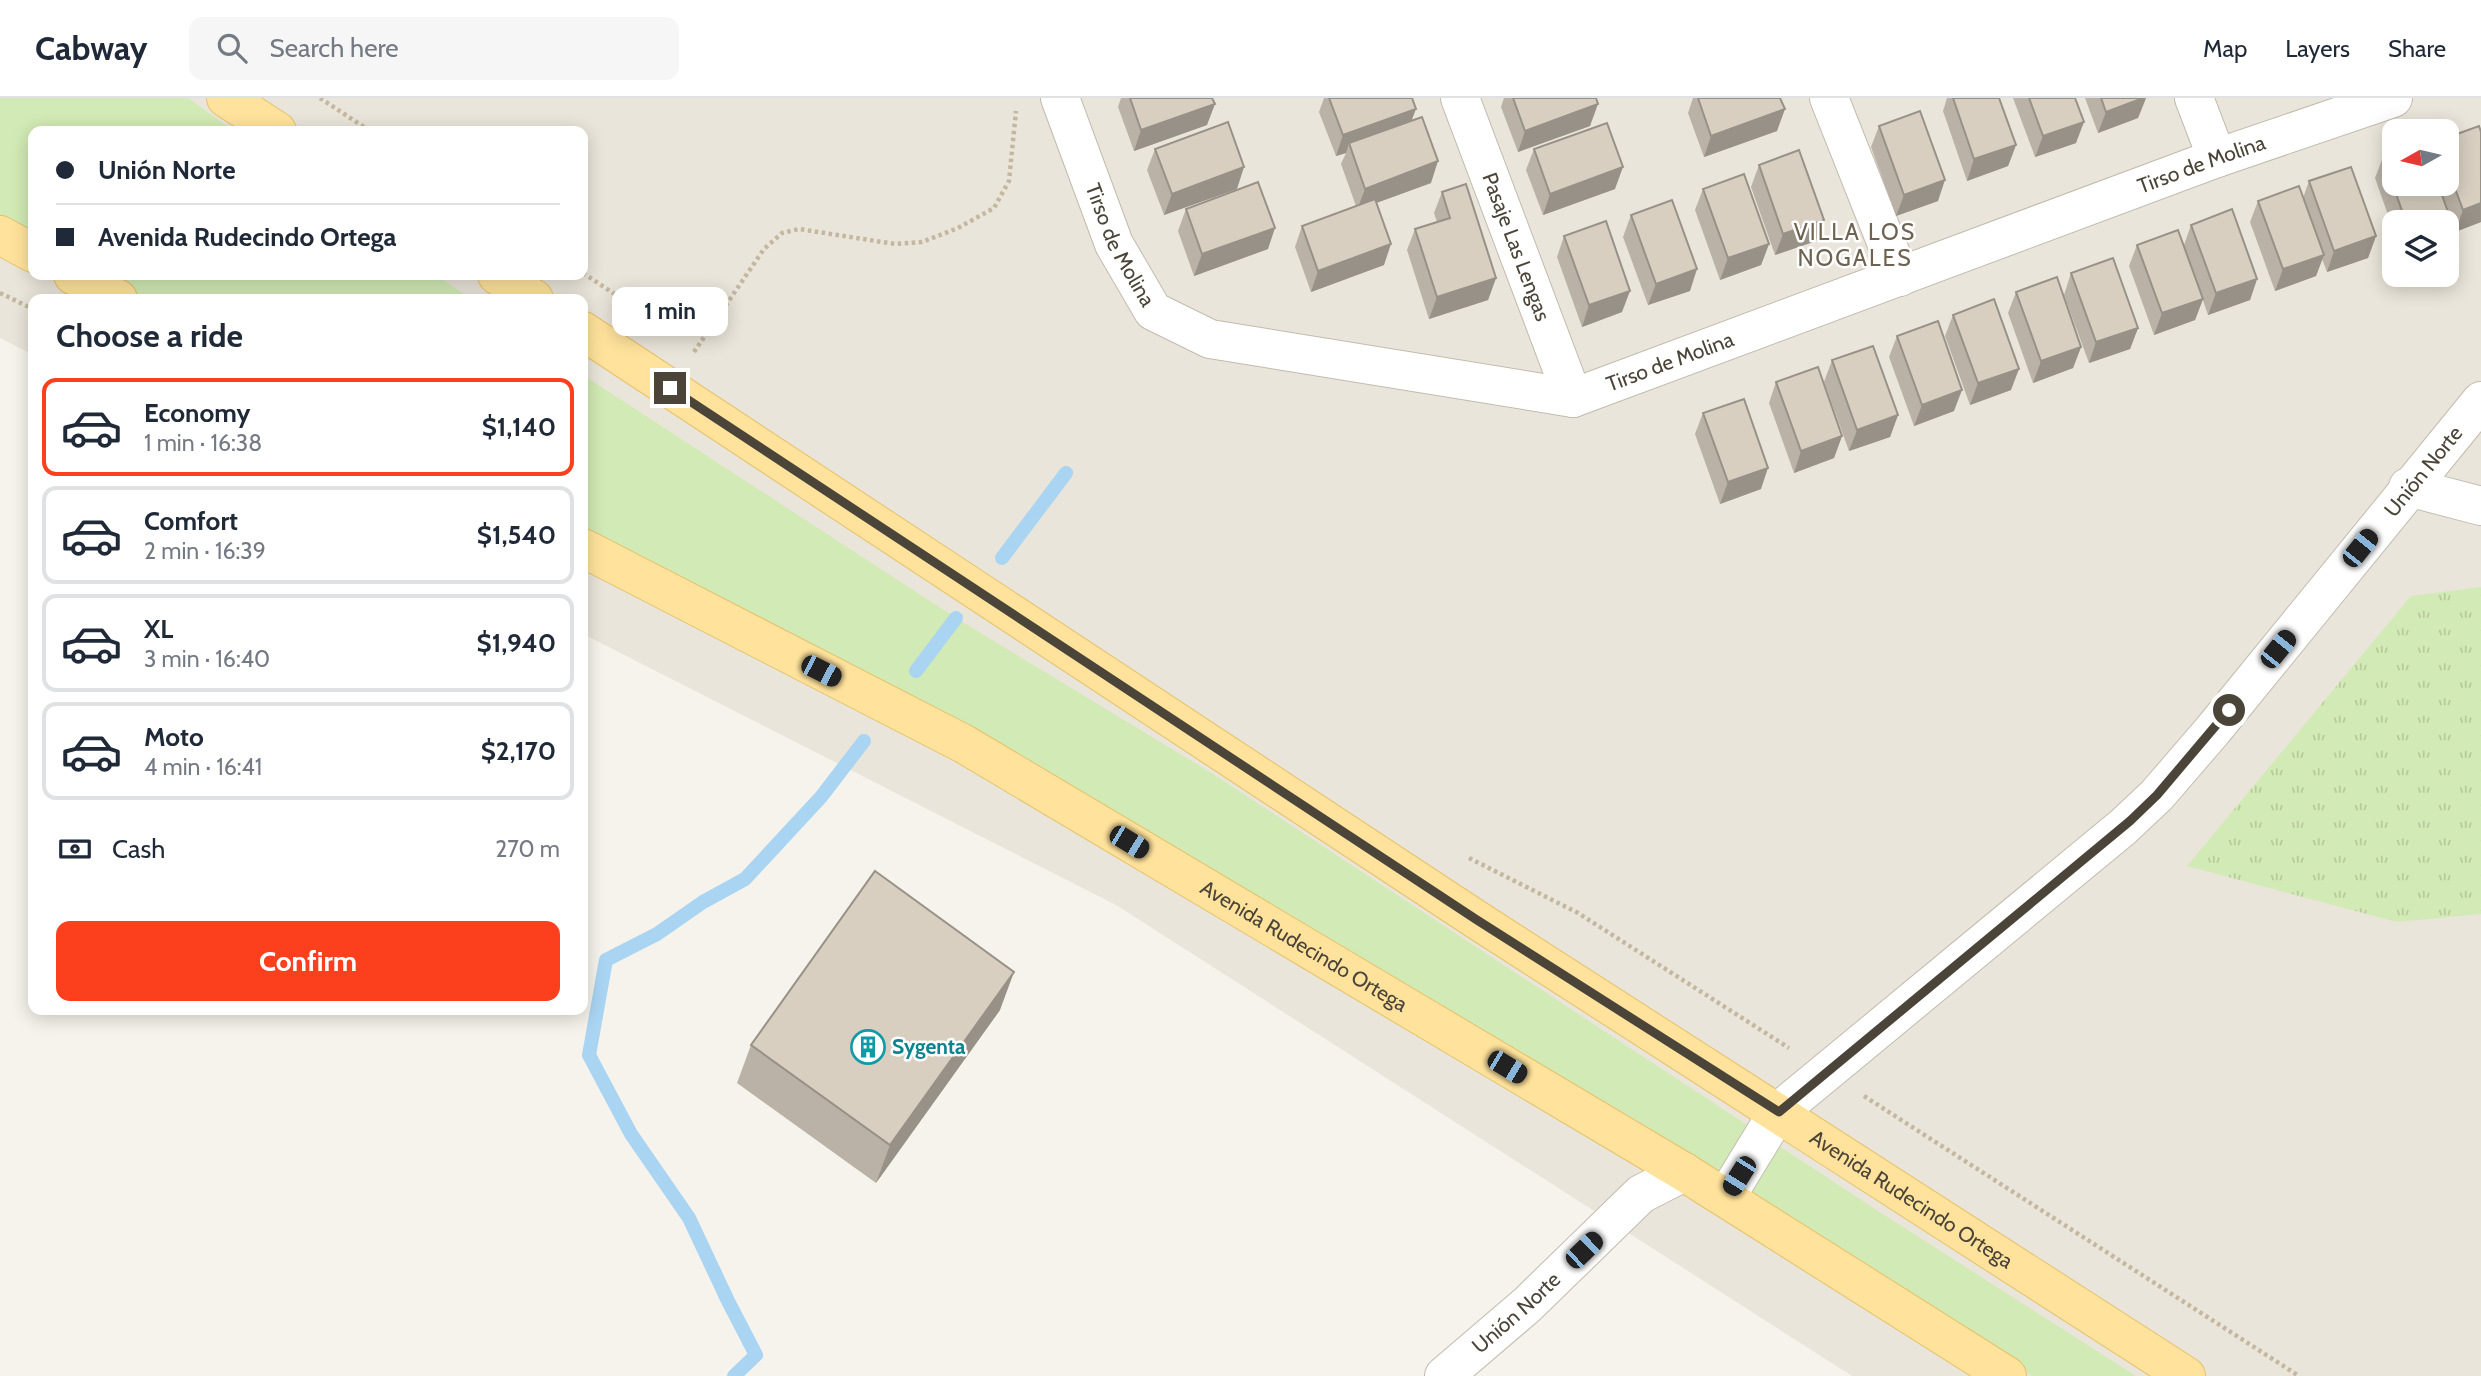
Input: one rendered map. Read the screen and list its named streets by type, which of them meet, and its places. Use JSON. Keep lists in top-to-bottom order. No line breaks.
{"streets":{"main road":["Avenida Rudecindo Ortega"],"street":["Tirso de Molina","Pasaje Las Lengas","Unión Norte"]},"crossings":[["Tirso de Molina","Pasaje Las Lengas"],["Unión Norte","Avenida Rudecindo Ortega"]],"districts":["VILLA LOS NOGALES"],"places":{"building":["Sygenta"]},"north":"left","page":{"header":"Cabway","search":"Search here","nav":["Map","Layers","Share"],"banner":["Unión Norte","Avenida Rudecindo Ortega"],"bubble":"1 min","heading":"Choose a ride","list":[{"name":"Economy","note":"1 min · 16:38","value":"$1,140"},{"name":"Comfort","note":"2 min · 16:39","value":"$1,540"},{"name":"XL","note":"3 min · 16:40","value":"$1,940"},{"name":"Moto","note":"4 min · 16:41","value":"$2,170"}],"pay":["Cash","270 m"],"buttons":"Confirm"}}
